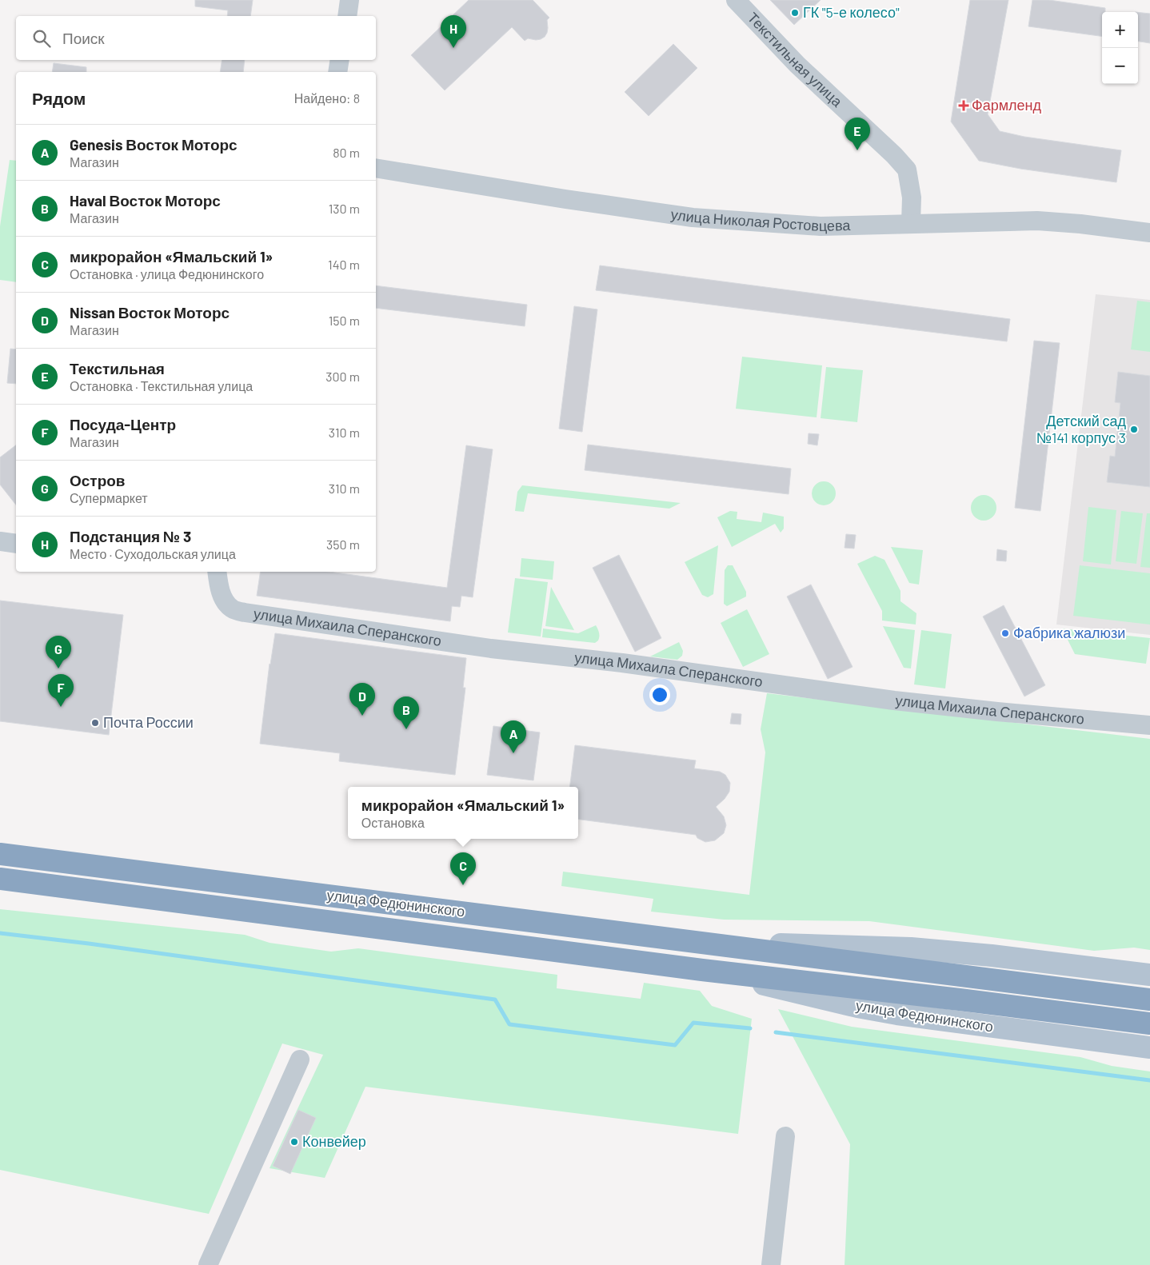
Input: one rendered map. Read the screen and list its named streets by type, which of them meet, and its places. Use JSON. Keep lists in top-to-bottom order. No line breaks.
{"streets":{"highway":["улица Федюнинского"],"street":["Текстильная улица","улица Николая Ростовцева","улица Михаила Сперанского"]},"crossings":[["Текстильная улица","улица Николая Ростовцева"]],"places":{"other":["ГК \"5-е колесо\"","Детский сад №141 корпус 3","Фабрика жалюзи","Почта России","Конвейер"],"health":["Фармленд"]},"page":{"map_buttons":["+","−"],"pins":["H","E","G","F","D","B","A","C"],"search":"Поиск","heading":["Рядом","Найдено: 8"],"list":[{"mark":"A","name":"Genesis Восток Моторс","note":"Магазин","value":"80 m"},{"mark":"B","name":"Haval Восток Моторс","note":"Магазин","value":"130 m"},{"mark":"C","name":"микрорайон «Ямальский 1»","note":"Остановка · улица Федюнинского","value":"140 m"},{"mark":"D","name":"Nissan Восток Моторс","note":"Магазин","value":"150 m"},{"mark":"E","name":"Текстильная","note":"Остановка · Текстильная улица","value":"300 m"},{"mark":"F","name":"Посуда-Центр","note":"Магазин","value":"310 m"},{"mark":"G","name":"Остров","note":"Супермаркет","value":"310 m"},{"mark":"H","name":"Подстанция № 3","note":"Место · Суходольская улица","value":"350 m"}],"popup":["микрорайон «Ямальский 1»","Остановка"]}}
